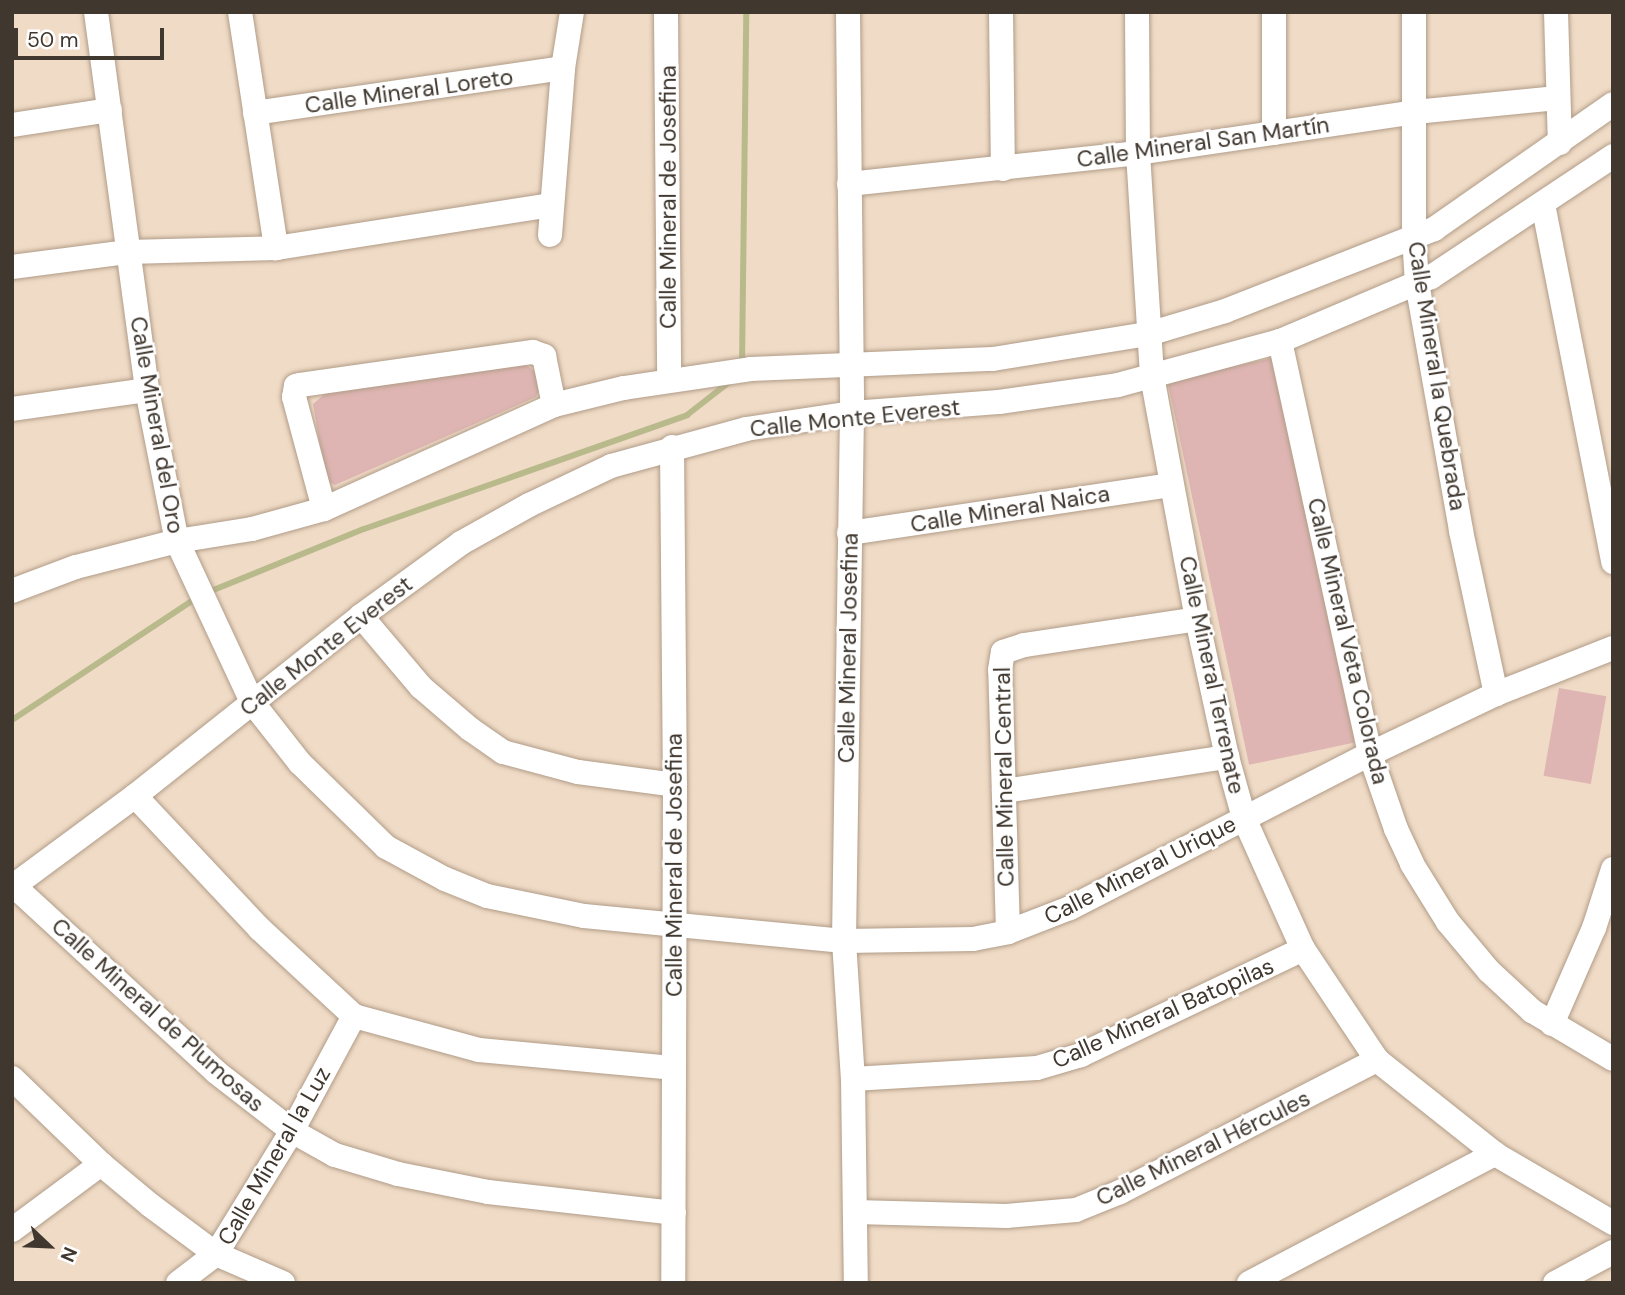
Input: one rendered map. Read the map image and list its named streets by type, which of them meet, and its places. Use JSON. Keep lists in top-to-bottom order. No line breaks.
{"streets":{"street":["Calle Mineral Loreto","Calle Mineral San Martín","Calle Mineral de Josefina","Calle Mineral la Quebrada","Calle Monte Everest","Calle Mineral del Oro","Calle Mineral Naica","Calle Mineral Veta Colorada","Calle Mineral Josefina","Calle Mineral Terrenate","Calle Mineral Central","Calle Mineral Urique","Calle Mineral Batopilas","Calle Mineral de Plumosas","Calle Mineral Hércules","Calle Mineral la Luz"]},"crossings":[["Calle Mineral San Martín","Calle Mineral la Quebrada"],["Calle Mineral San Martín","Calle Mineral Josefina"],["Calle Mineral San Martín","Calle Mineral Terrenate"],["Calle Mineral de Josefina","Calle Monte Everest"],["Calle Mineral de Josefina","Calle Mineral del Oro"],["Calle Mineral de Josefina","Calle Mineral Urique"],["Calle Mineral de Josefina","Calle Mineral de Plumosas"],["Calle Mineral la Quebrada","Calle Monte Everest"],["Calle Mineral la Quebrada","Calle Mineral Urique"],["Calle Monte Everest","Calle Mineral del Oro"],["Calle Monte Everest","Calle Mineral Veta Colorada"],["Calle Monte Everest","Calle Mineral Josefina"],["Calle Monte Everest","Calle Mineral Terrenate"],["Calle Monte Everest","Calle Mineral de Plumosas"],["Calle Mineral del Oro","Calle Mineral Urique"],["Calle Mineral Naica","Calle Mineral Josefina"],["Calle Mineral Naica","Calle Mineral Terrenate"],["Calle Mineral Veta Colorada","Calle Mineral Urique"],["Calle Mineral Josefina","Calle Mineral Urique"],["Calle Mineral Josefina","Calle Mineral Batopilas"],["Calle Mineral Josefina","Calle Mineral Hércules"],["Calle Mineral Terrenate","Calle Mineral Central"],["Calle Mineral Terrenate","Calle Mineral Urique"],["Calle Mineral Terrenate","Calle Mineral Batopilas"],["Calle Mineral Terrenate","Calle Mineral Hércules"],["Calle Mineral Central","Calle Mineral Urique"],["Calle Mineral de Plumosas","Calle Mineral la Luz"]],"scale_bar":"50 m","north":"bottom right"}
